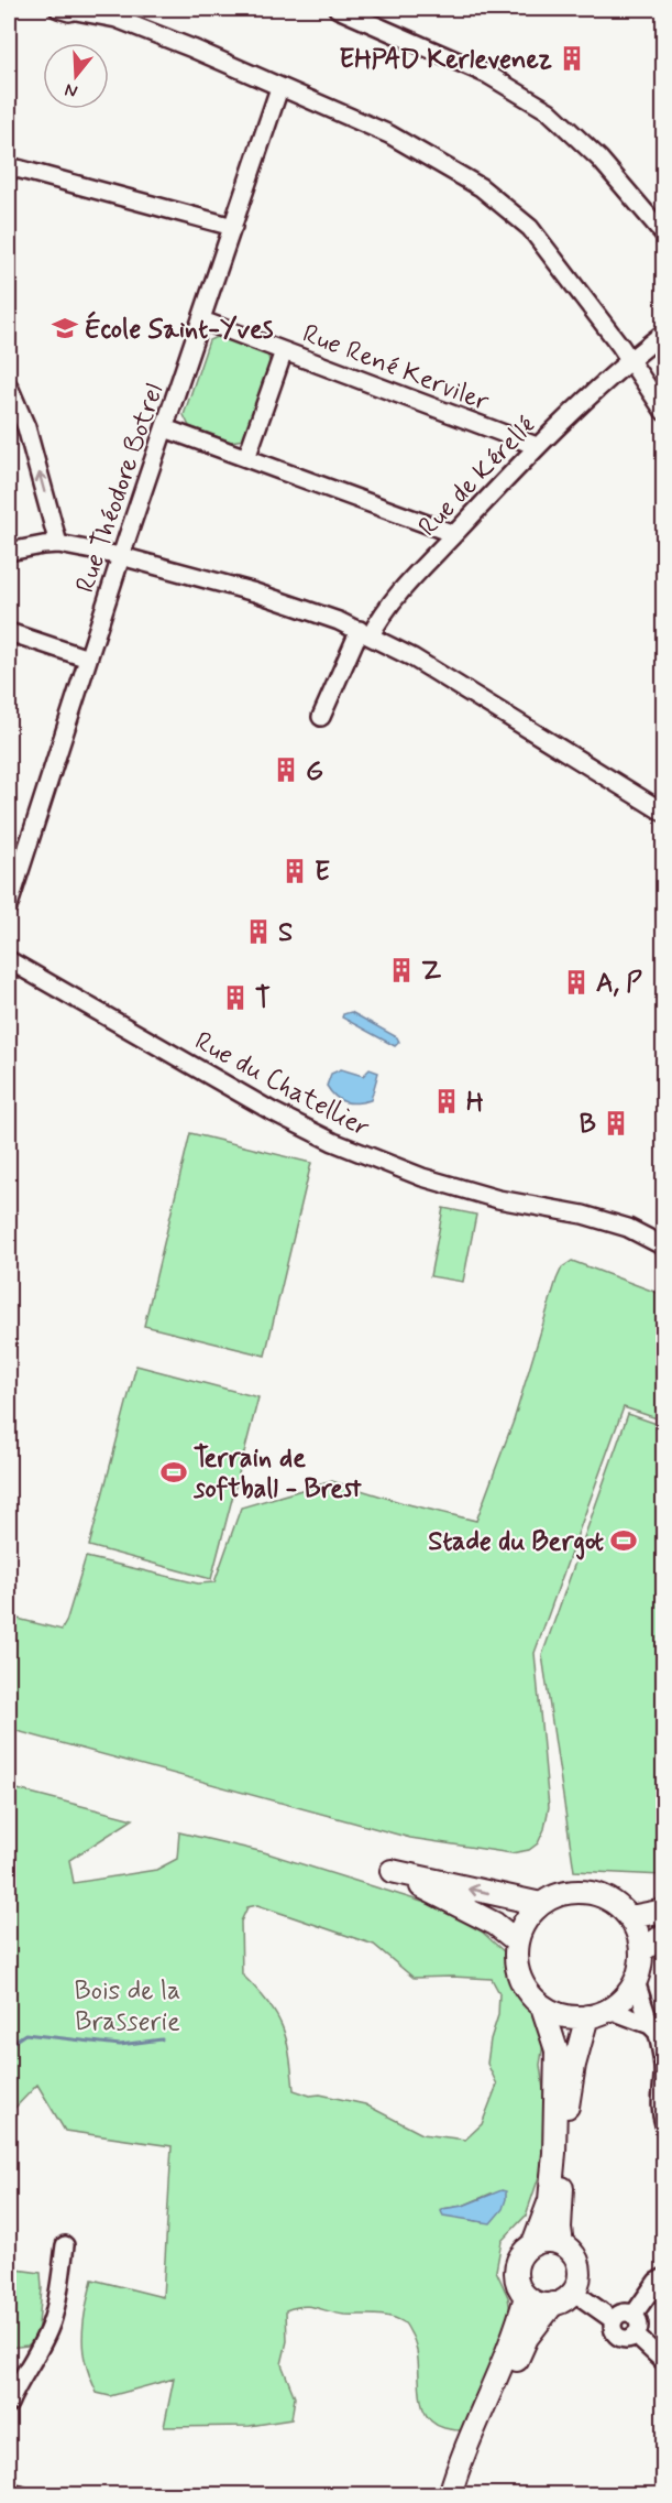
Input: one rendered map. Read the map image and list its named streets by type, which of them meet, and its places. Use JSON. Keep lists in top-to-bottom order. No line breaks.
{"streets":{"street":["Rue René Kerviler","Rue de Kérellé","Rue Théodore Botrel","Rue du Chatellier"]},"crossings":[["Rue René Kerviler","Rue de Kérellé"],["Rue René Kerviler","Rue Théodore Botrel"]],"parks":["Bois de la Brasserie"],"places":{"building":["EHPAD Kerlevenez","G","E","S","Z","A, P","T","H","B"],"school or university":["École Saint-Yves"],"sports":["Terrain de softball - Brest","Stade du Bergot"]},"north":"bottom"}
